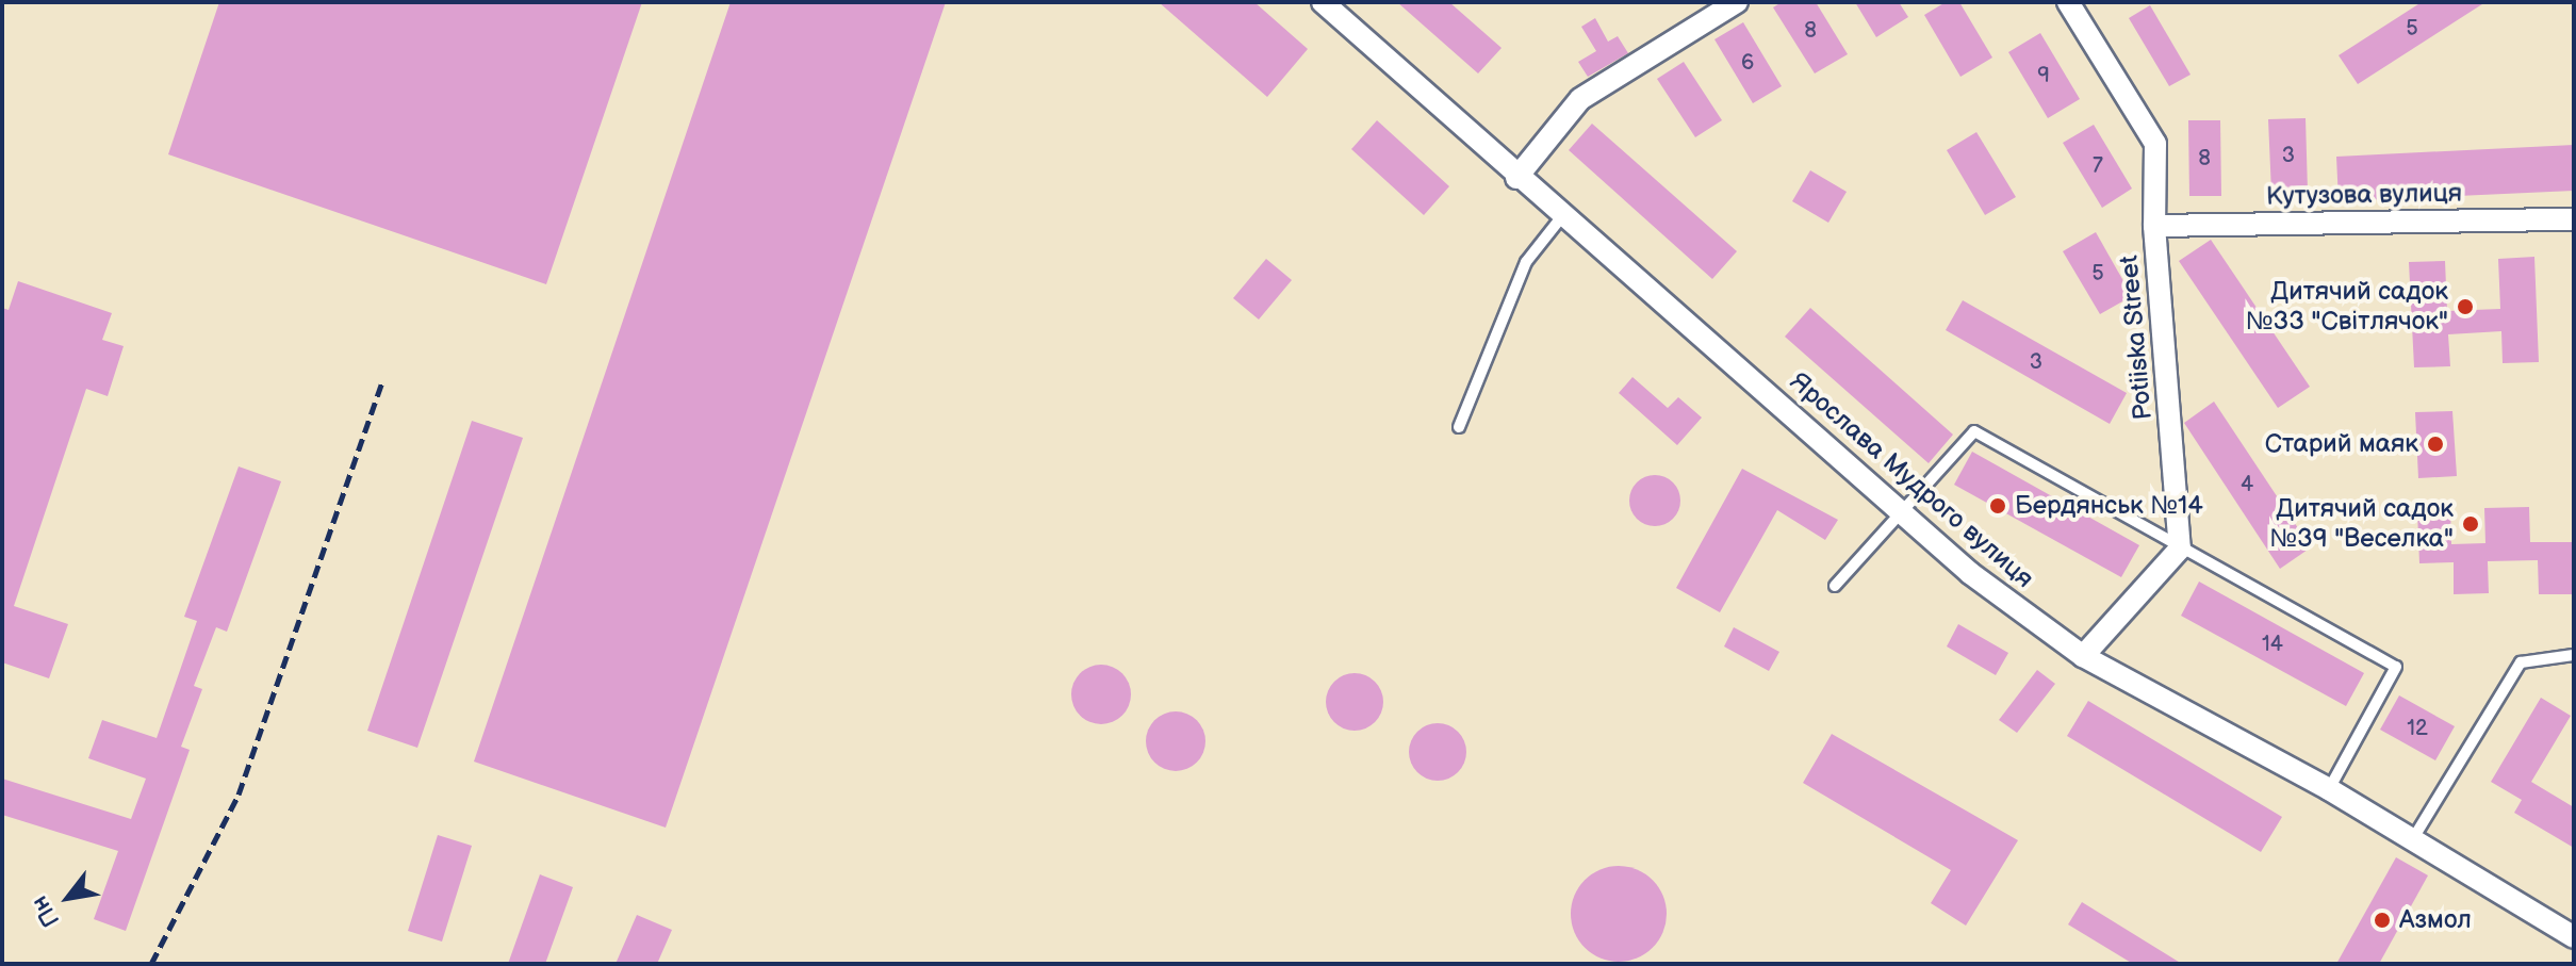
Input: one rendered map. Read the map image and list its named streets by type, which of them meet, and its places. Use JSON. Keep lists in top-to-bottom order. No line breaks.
{"streets":{"street":["Кутузова вулиця","Potiiska Street","Ярослава Мудрого вулиця"]},"crossings":[["Кутузова вулиця","Potiiska Street"]],"places":["Дитячий садок №33 \"Світлячок\"","Старий маяк","Бердянськ №14","Дитячий садок №39 \"Веселка\"","Азмол"],"house_numbers":["5","8","6","9","3","8","7","5","3","4","14","12"],"north":"bottom left"}
